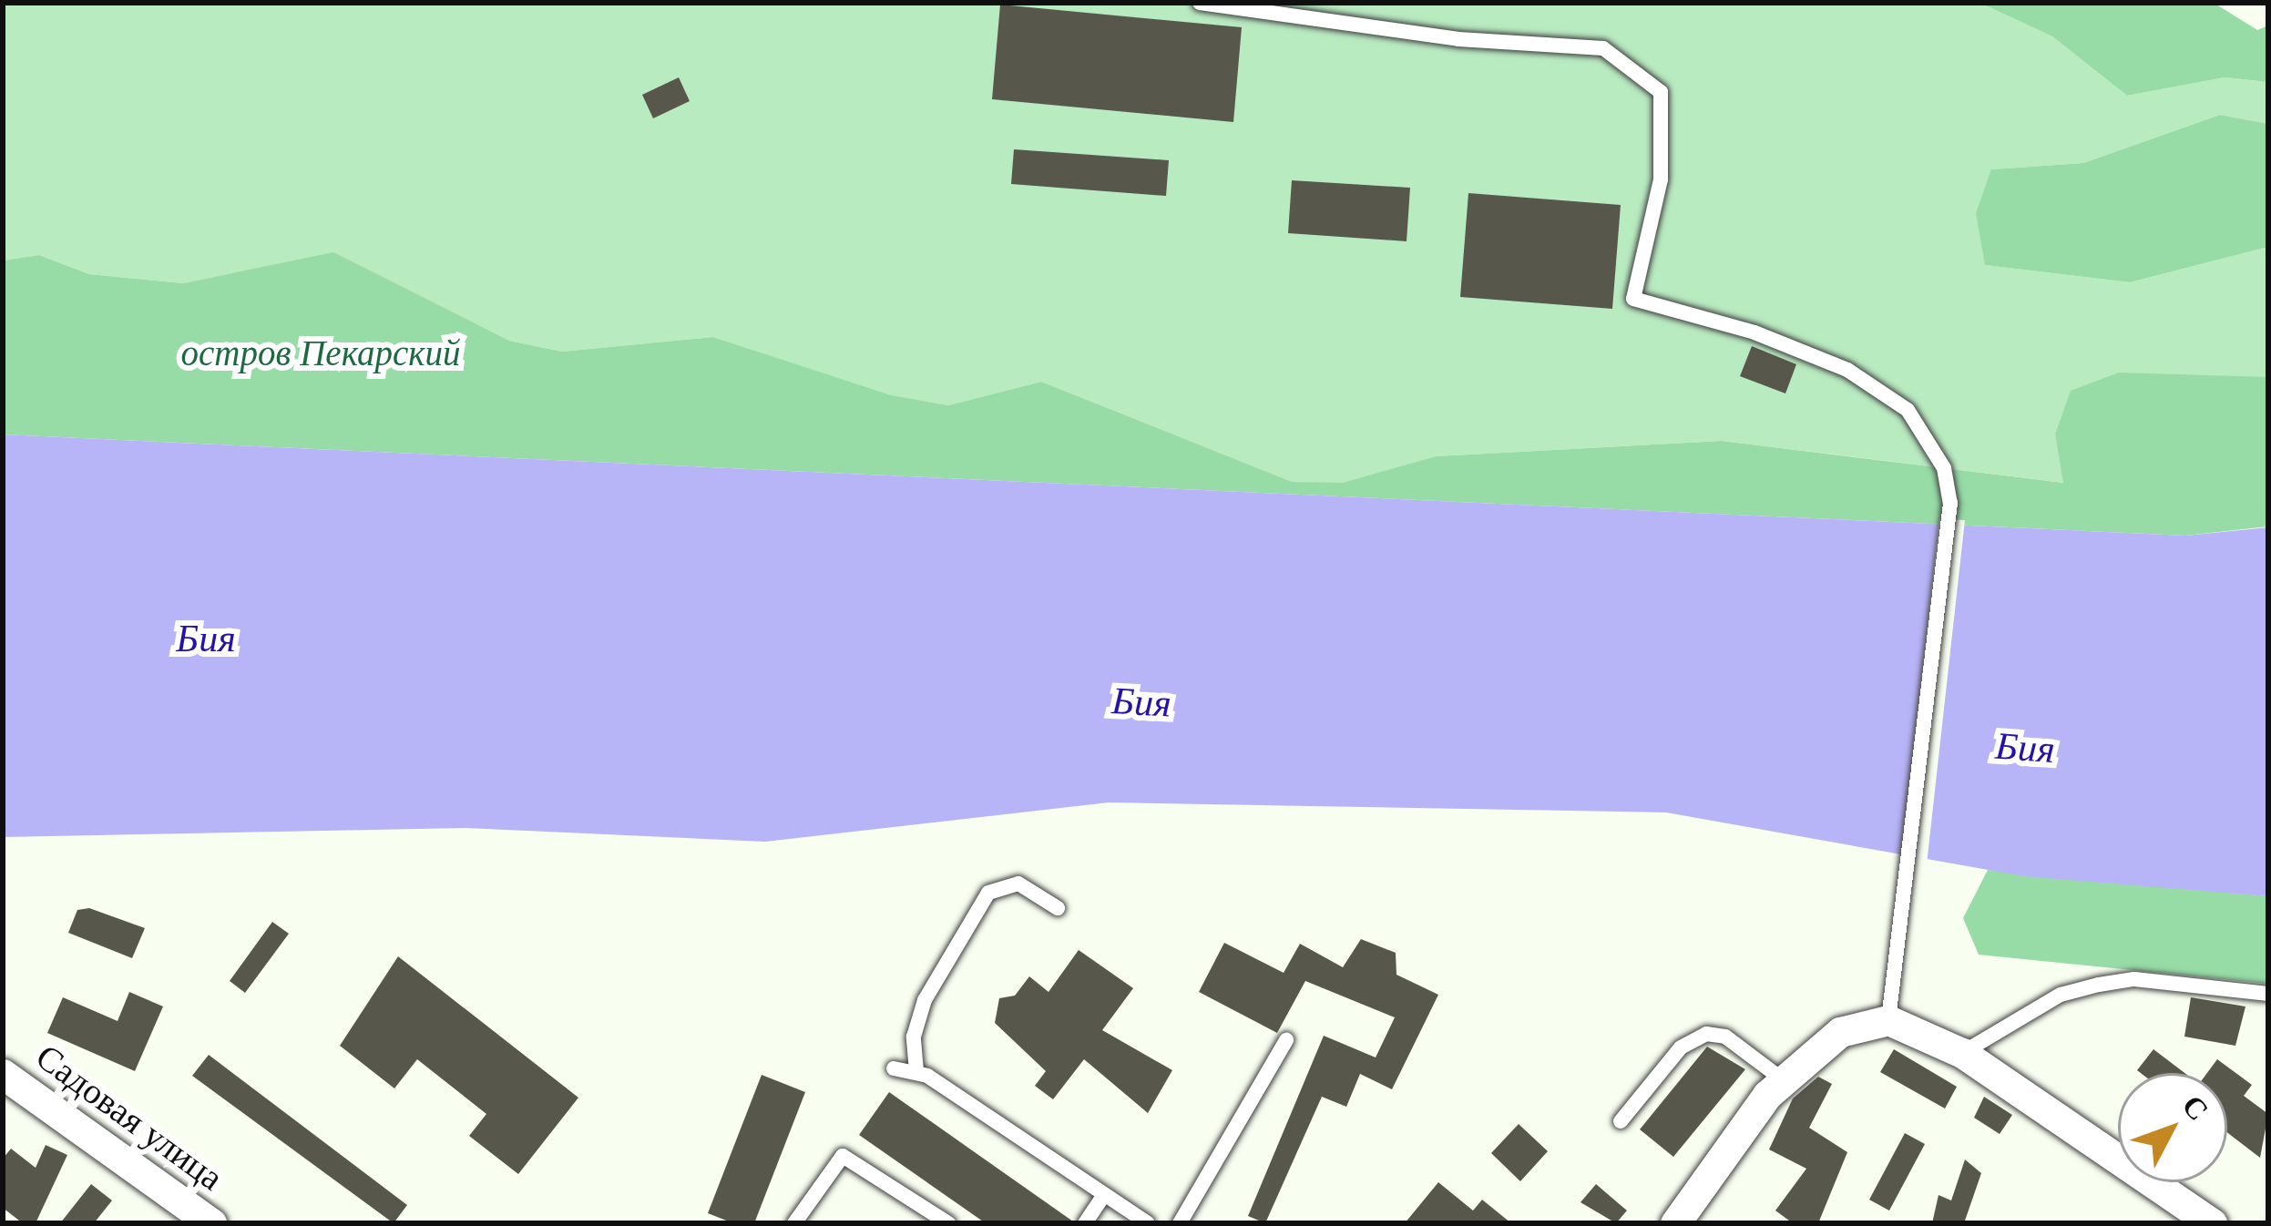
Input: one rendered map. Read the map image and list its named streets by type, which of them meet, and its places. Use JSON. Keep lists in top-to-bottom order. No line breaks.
{"streets":{"street":["Садовая улица"]},"water":["Бия"],"parks":["остров Пекарский"],"north":"top right"}
